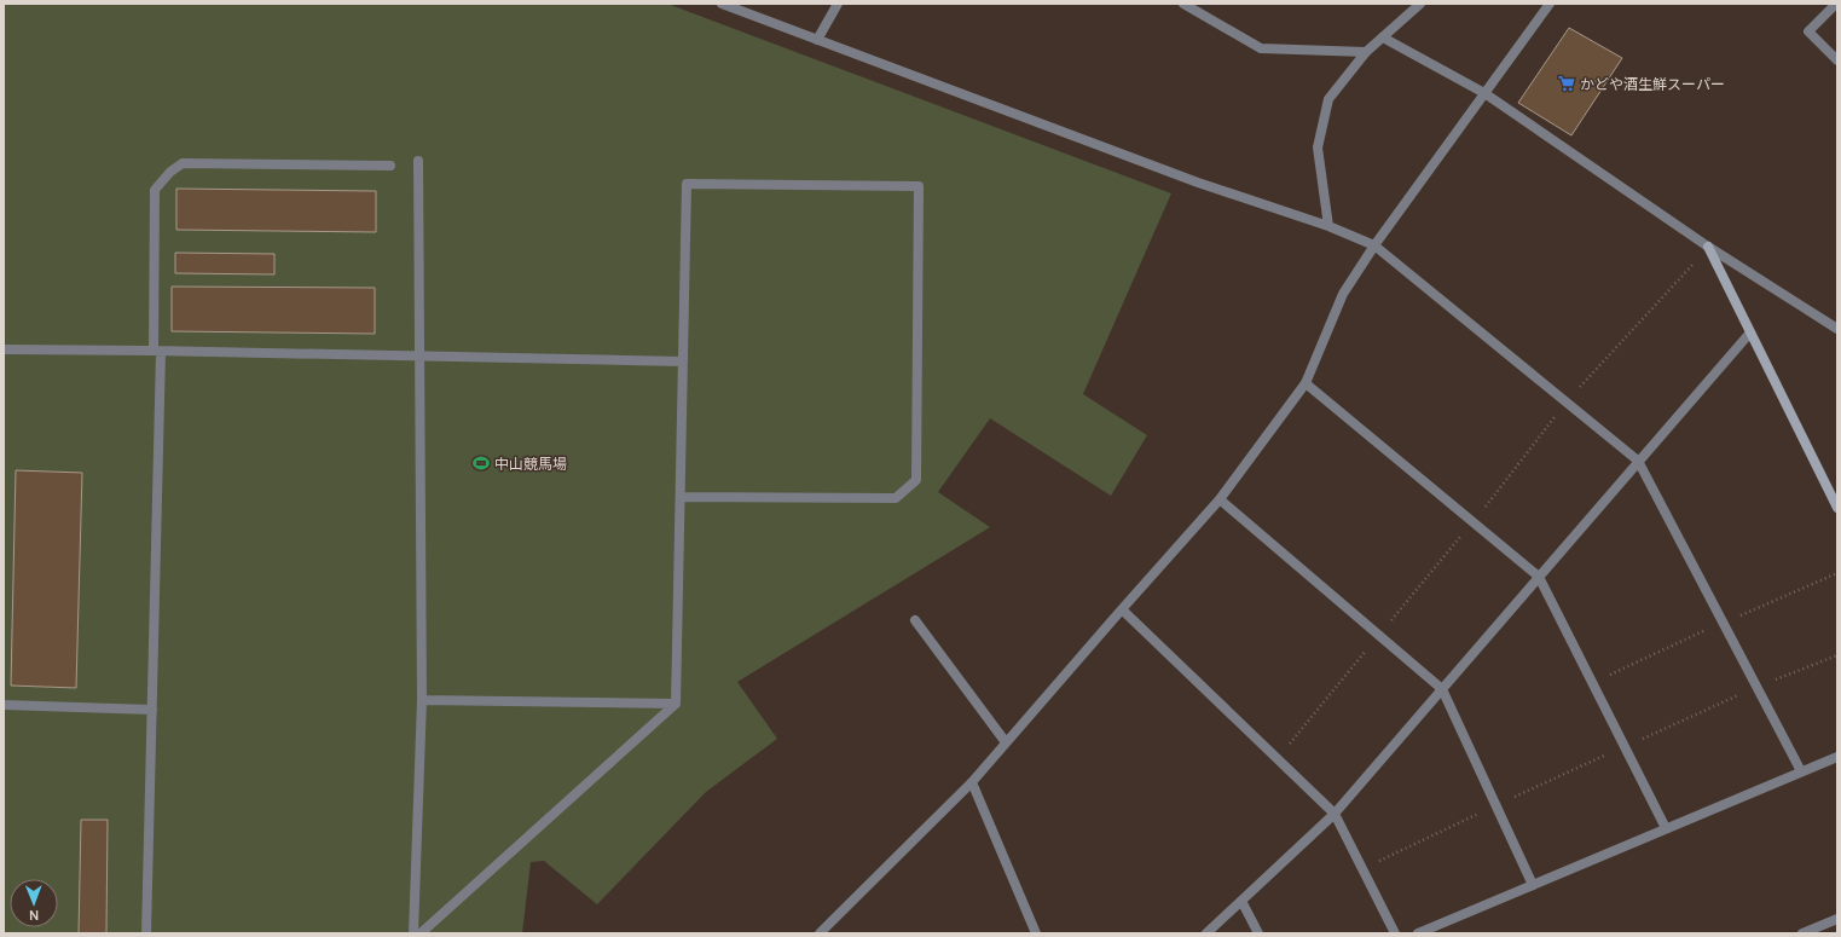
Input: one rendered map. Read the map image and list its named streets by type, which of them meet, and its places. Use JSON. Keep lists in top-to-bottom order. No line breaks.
{"places":{"supermarket":["かどや酒生鮮スーパー"],"sports":["中山競馬場"]},"north":"bottom"}
